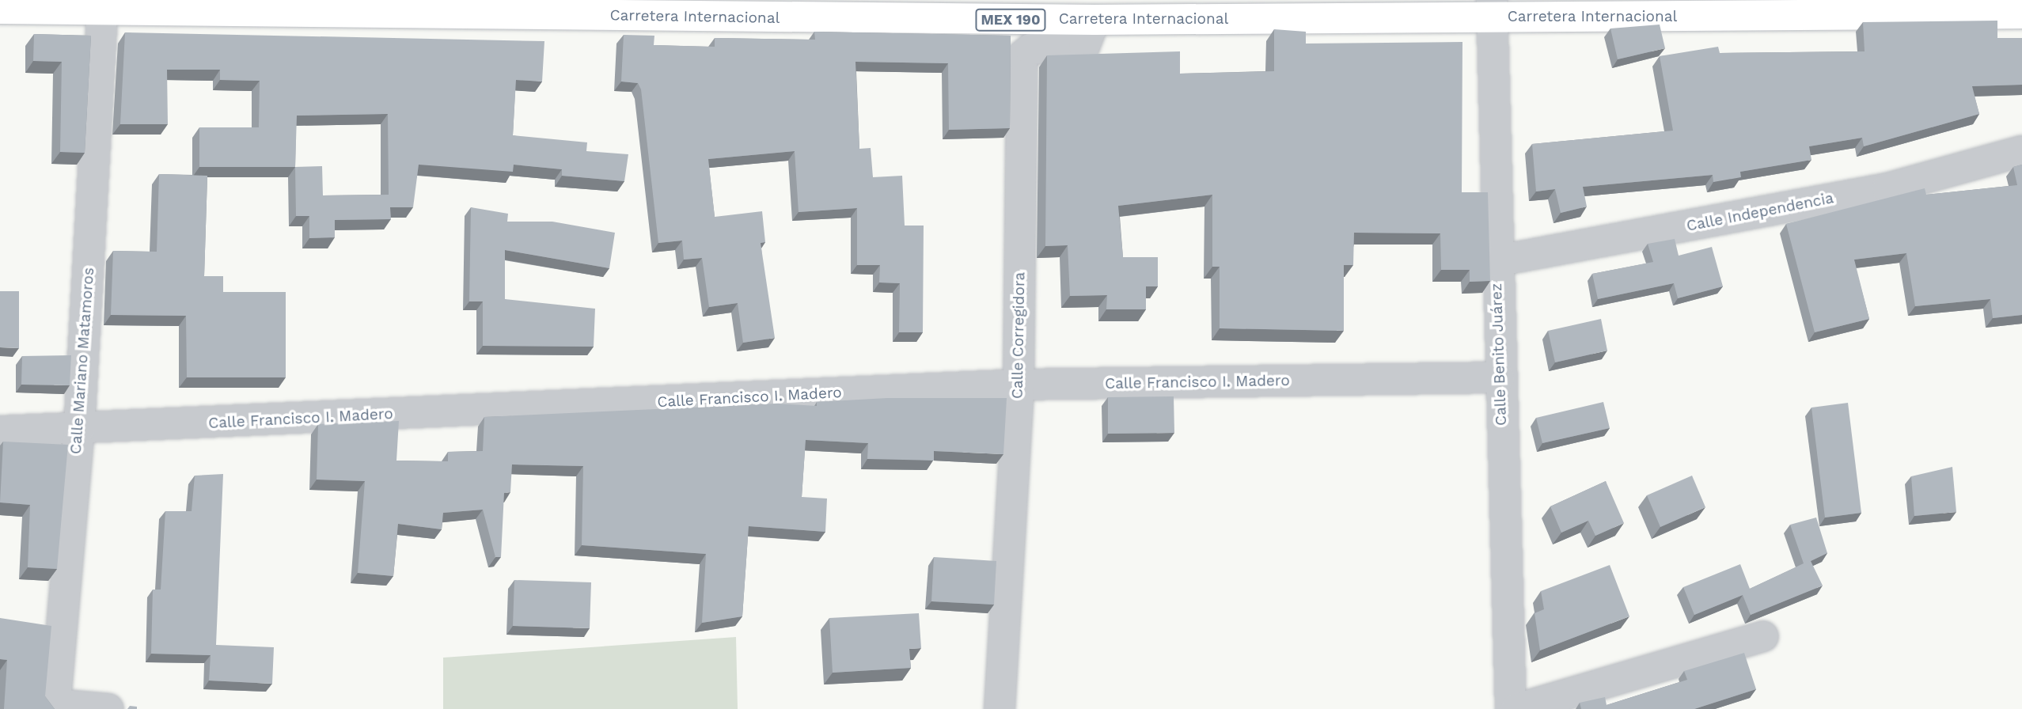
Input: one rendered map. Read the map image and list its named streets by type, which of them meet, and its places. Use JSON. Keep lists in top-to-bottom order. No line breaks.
{"streets":{"main road":["Carretera Internacional","MEX 190"],"street":["Calle Independencia","Calle Corregidora","Calle Benito Juárez","Calle Mariano Matamoros","Calle Francisco I. Madero"]},"crossings":[["Carretera Internacional","Calle Corregidora"],["Carretera Internacional","Calle Benito Juárez"],["Carretera Internacional","Calle Mariano Matamoros"],["Calle Independencia","Calle Benito Juárez"],["Calle Corregidora","Calle Francisco I. Madero"],["Calle Benito Juárez","Calle Francisco I. Madero"],["Calle Mariano Matamoros","Calle Francisco I. Madero"]]}
